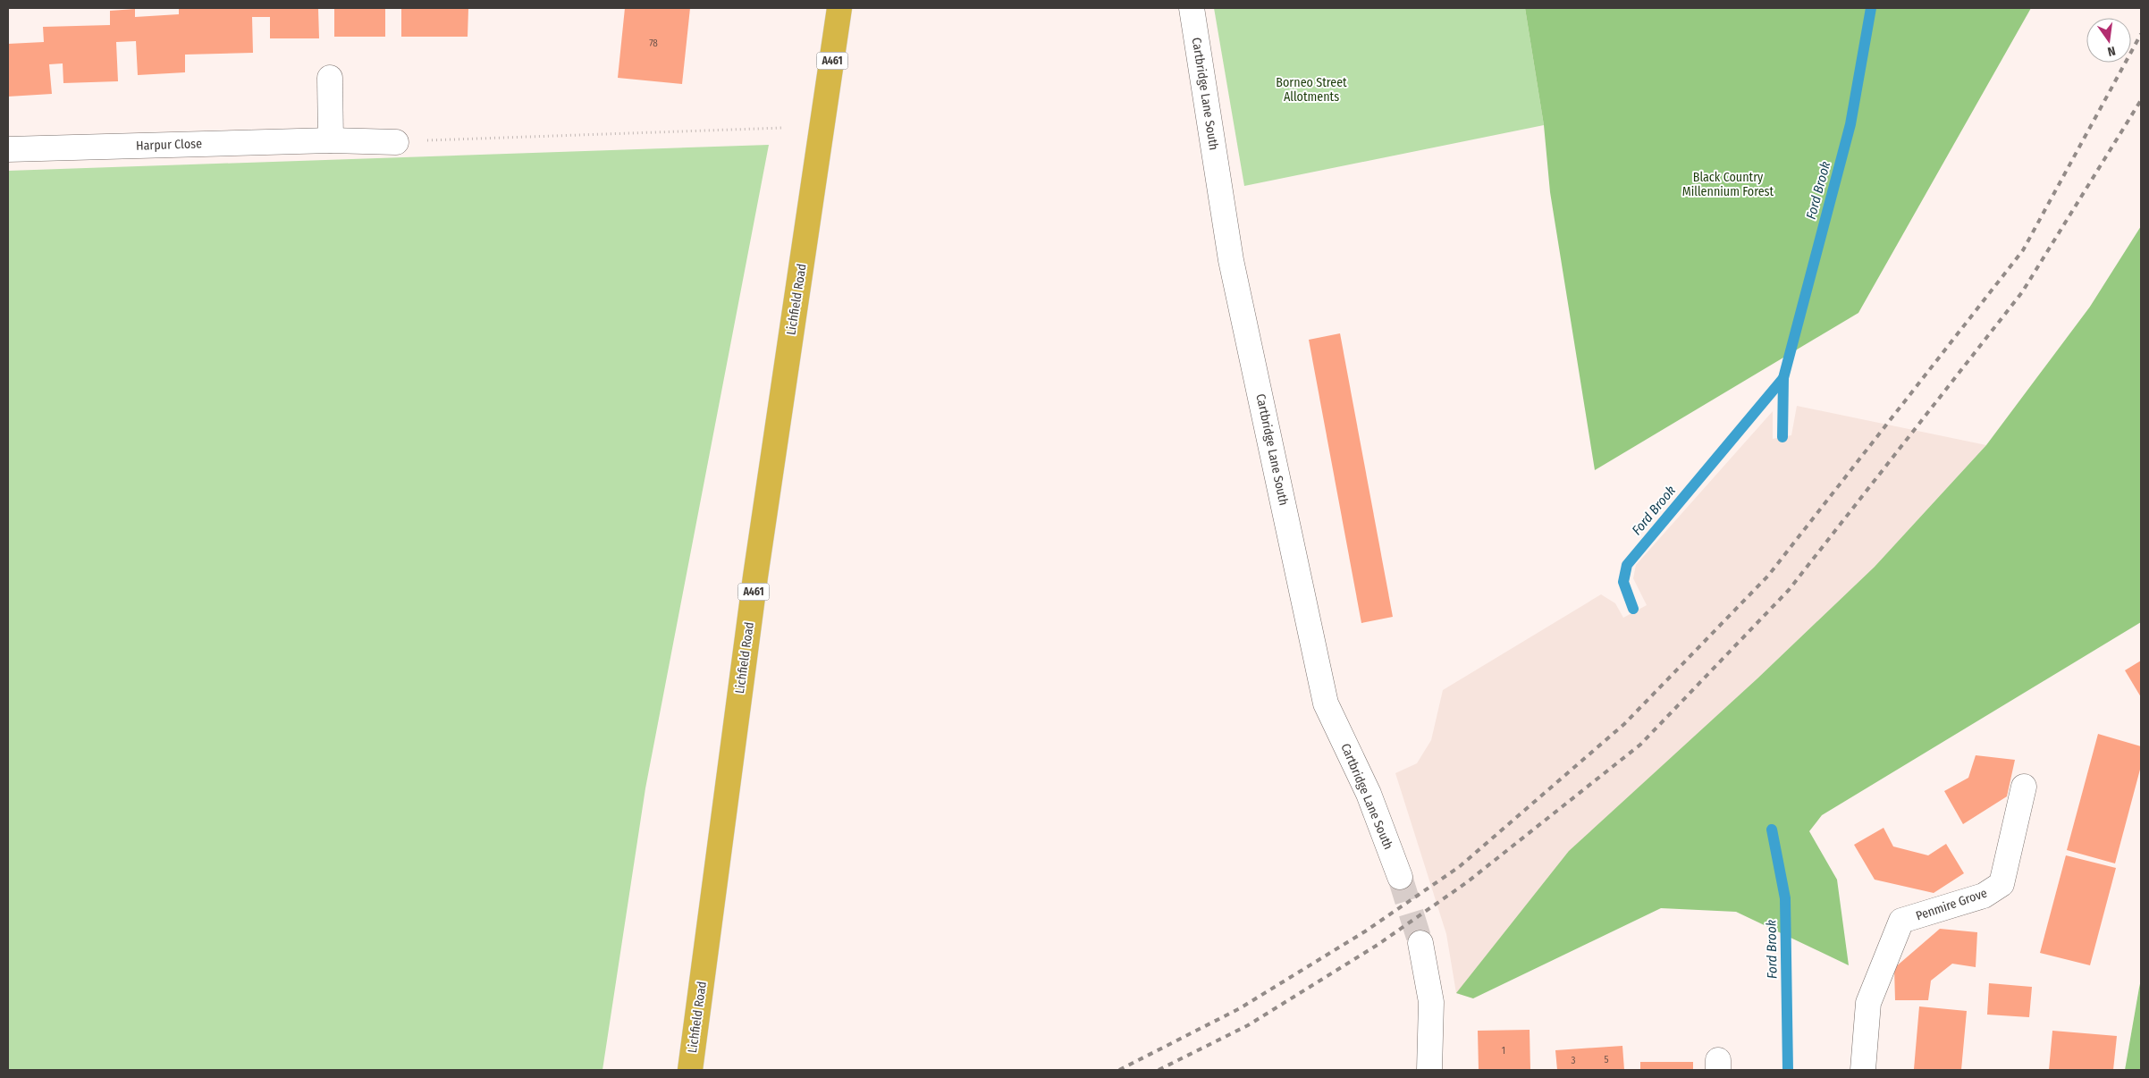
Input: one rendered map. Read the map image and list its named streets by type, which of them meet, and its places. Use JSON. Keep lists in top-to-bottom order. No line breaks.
{"streets":{"highway":["A461","Lichfield Road"],"street":["Cartbridge Lane South","Harpur Close","Penmire Grove"]},"water":["Ford Brook"],"parks":["Borneo Street Allotments","Black Country Millennium Forest"],"house_numbers":["78","1","5","3"],"north":"bottom"}
